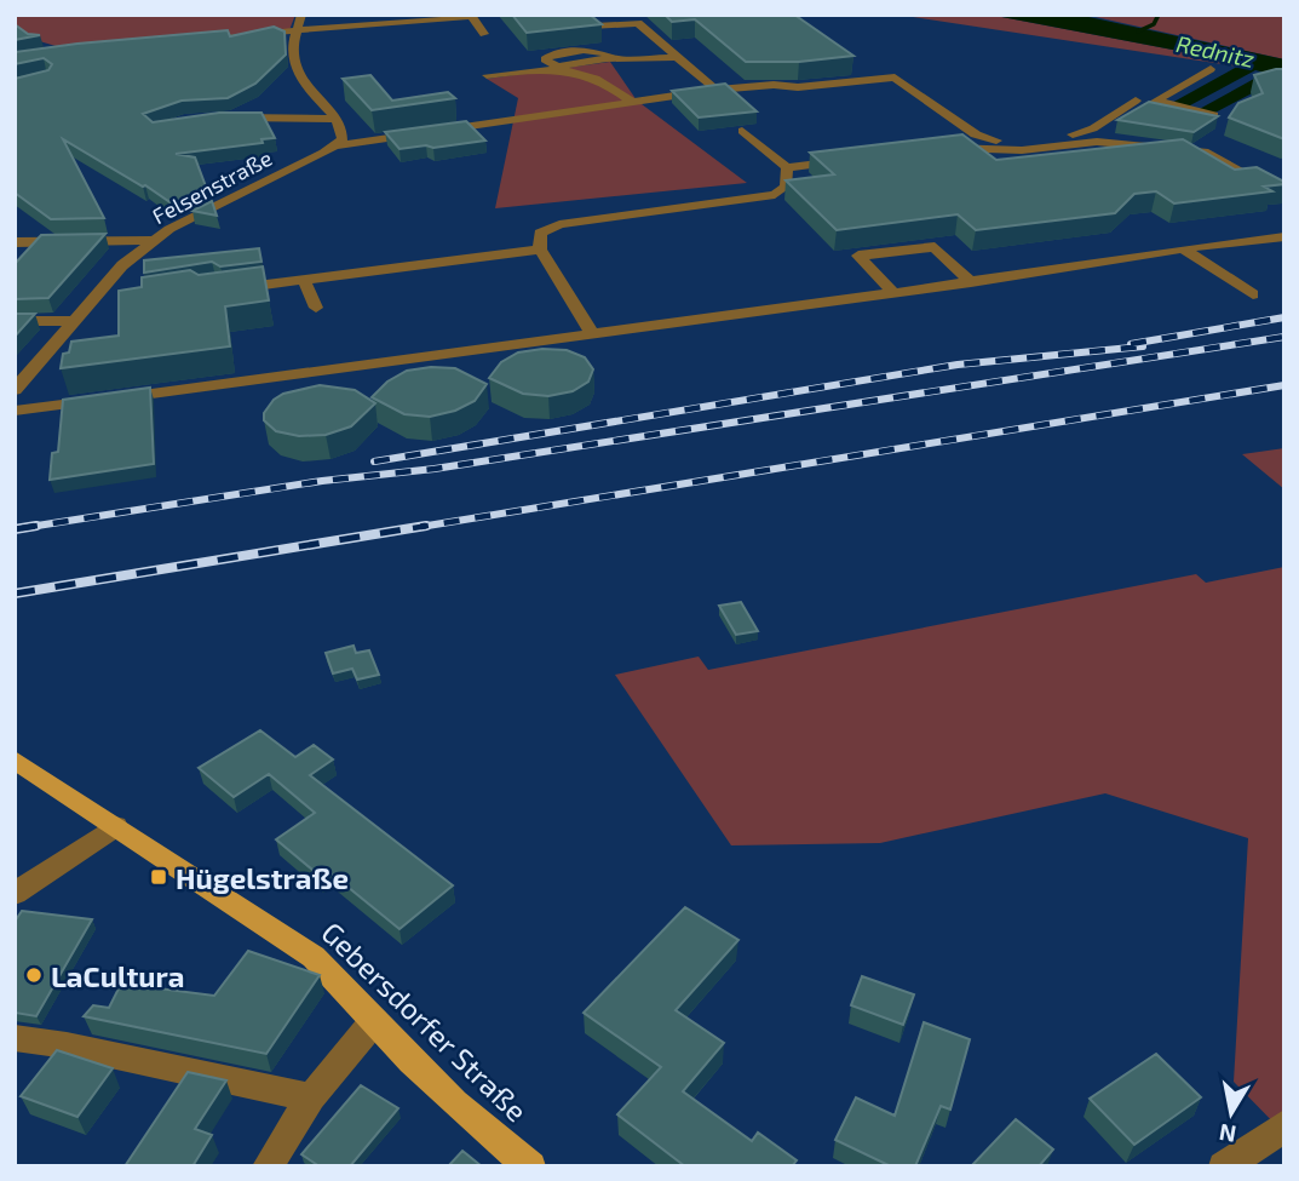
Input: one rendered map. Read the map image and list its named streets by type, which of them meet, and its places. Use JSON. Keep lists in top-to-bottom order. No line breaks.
{"streets":{"main road":["Gebersdorfer Straße"],"street":["Felsenstraße"]},"water":["Rednitz"],"places":{"transit":["Hügelstraße"],"other":["LaCultura"]},"north":"bottom"}
